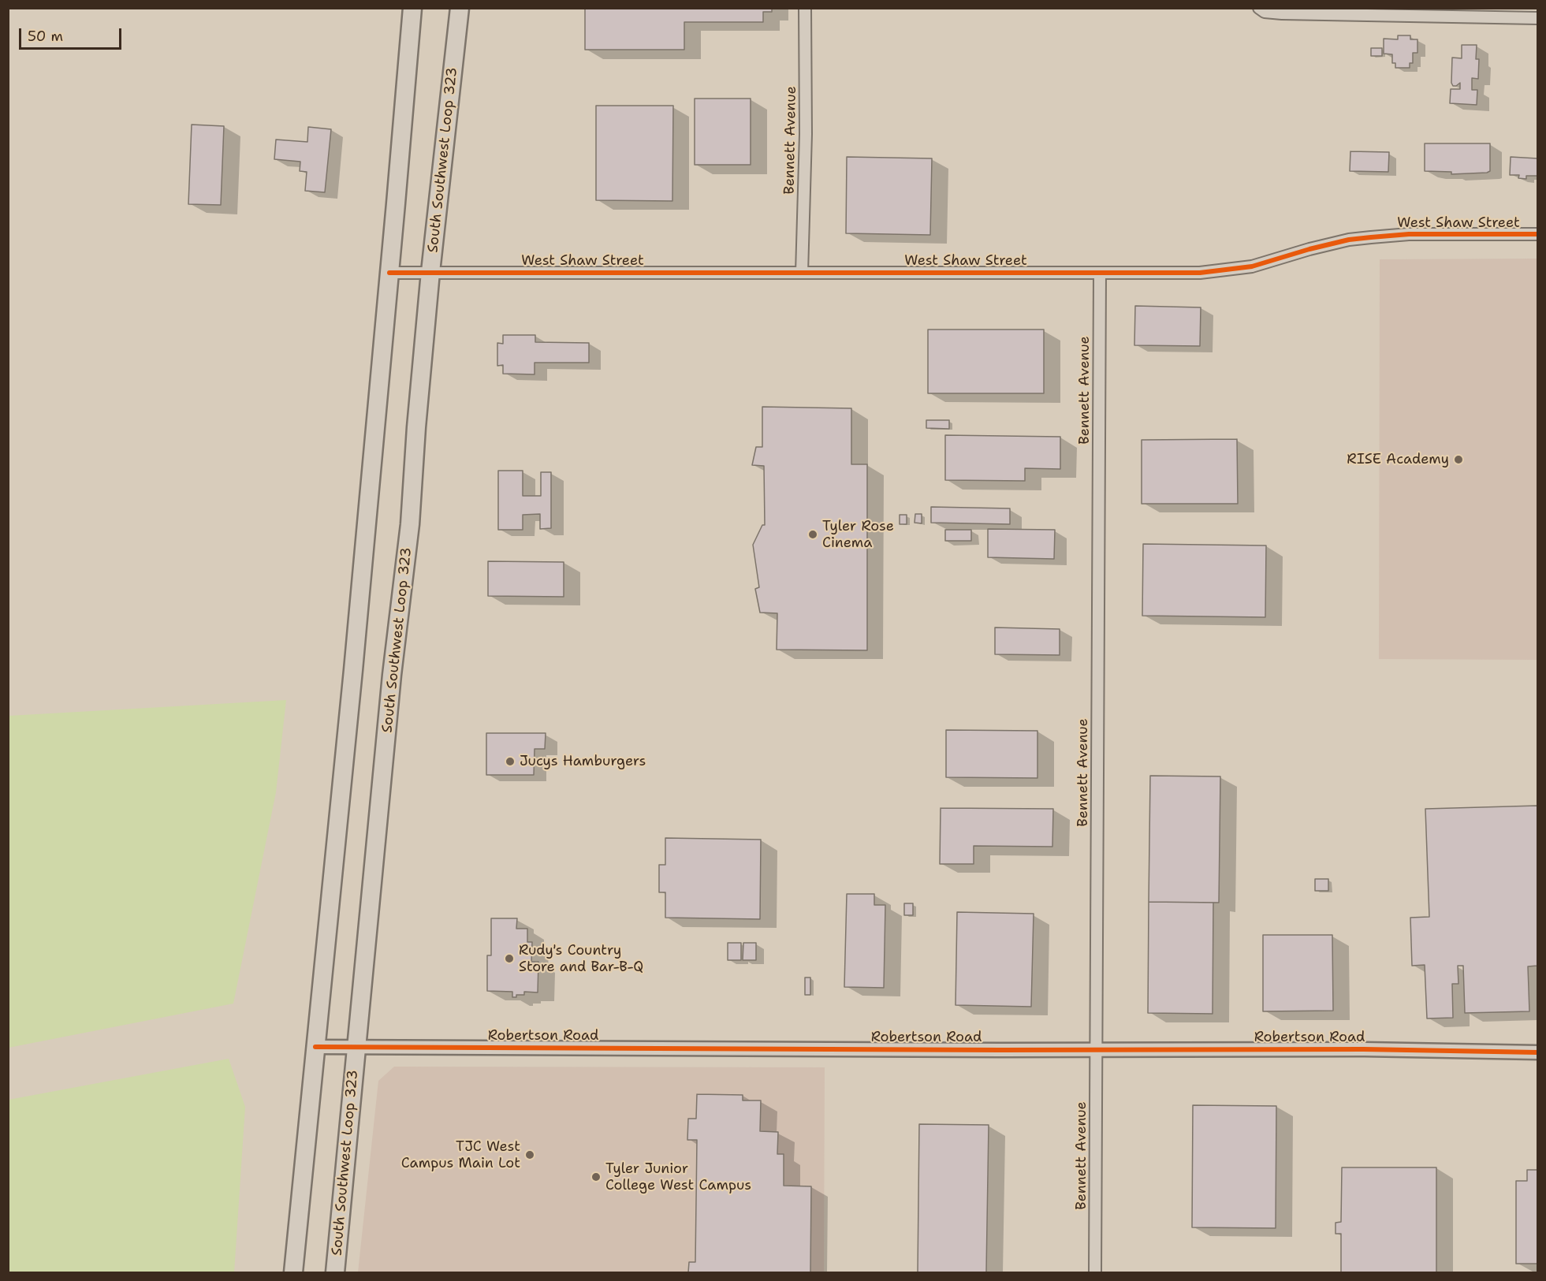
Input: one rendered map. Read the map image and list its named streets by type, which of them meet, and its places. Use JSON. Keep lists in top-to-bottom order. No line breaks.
{"streets":{"highway":["South Southwest Loop 323"],"street":["Bennett Avenue","West Shaw Street","Robertson Road"]},"crossings":[["Bennett Avenue","West Shaw Street"],["Bennett Avenue","Robertson Road"],["South Southwest Loop 323","West Shaw Street"],["South Southwest Loop 323","Robertson Road"]],"places":["RISE Academy","Tyler Rose Cinema","Jucys Hamburgers","Rudy's Country Store and Bar-B-Q","TJC West Campus Main Lot","Tyler Junior College West Campus"],"scale_bar":"50 m"}
